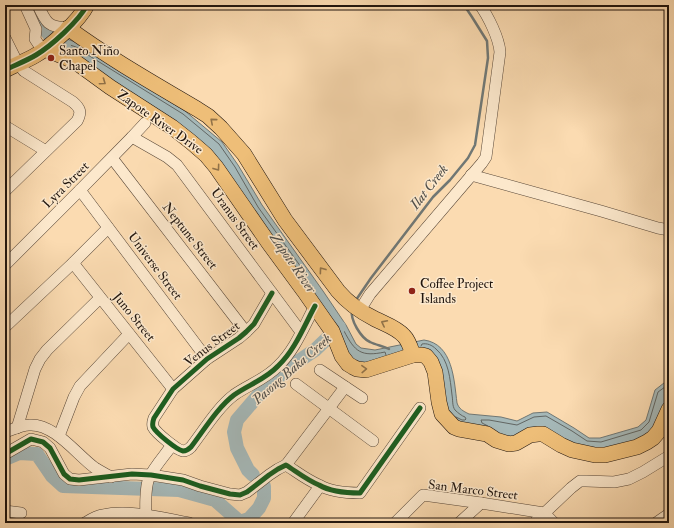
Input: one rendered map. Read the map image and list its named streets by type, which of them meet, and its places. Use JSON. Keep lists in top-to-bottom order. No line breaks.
{"streets":{"main road":["Zapote River Drive"],"street":["Lyra Street","Uranus Street","Neptune Street","Universe Street","Juno Street","Venus Street","San Marco Street"]},"crossings":[["Lyra Street","Uranus Street"],["Lyra Street","Neptune Street"],["Lyra Street","Universe Street"],["Uranus Street","Venus Street"],["Neptune Street","Venus Street"],["Universe Street","Venus Street"],["Juno Street","Venus Street"]],"water":["Ilat Creek","Zapote River","Pasong Baka Creek"],"places":["Santo Niño Chapel","Coffee Project Islands"]}
